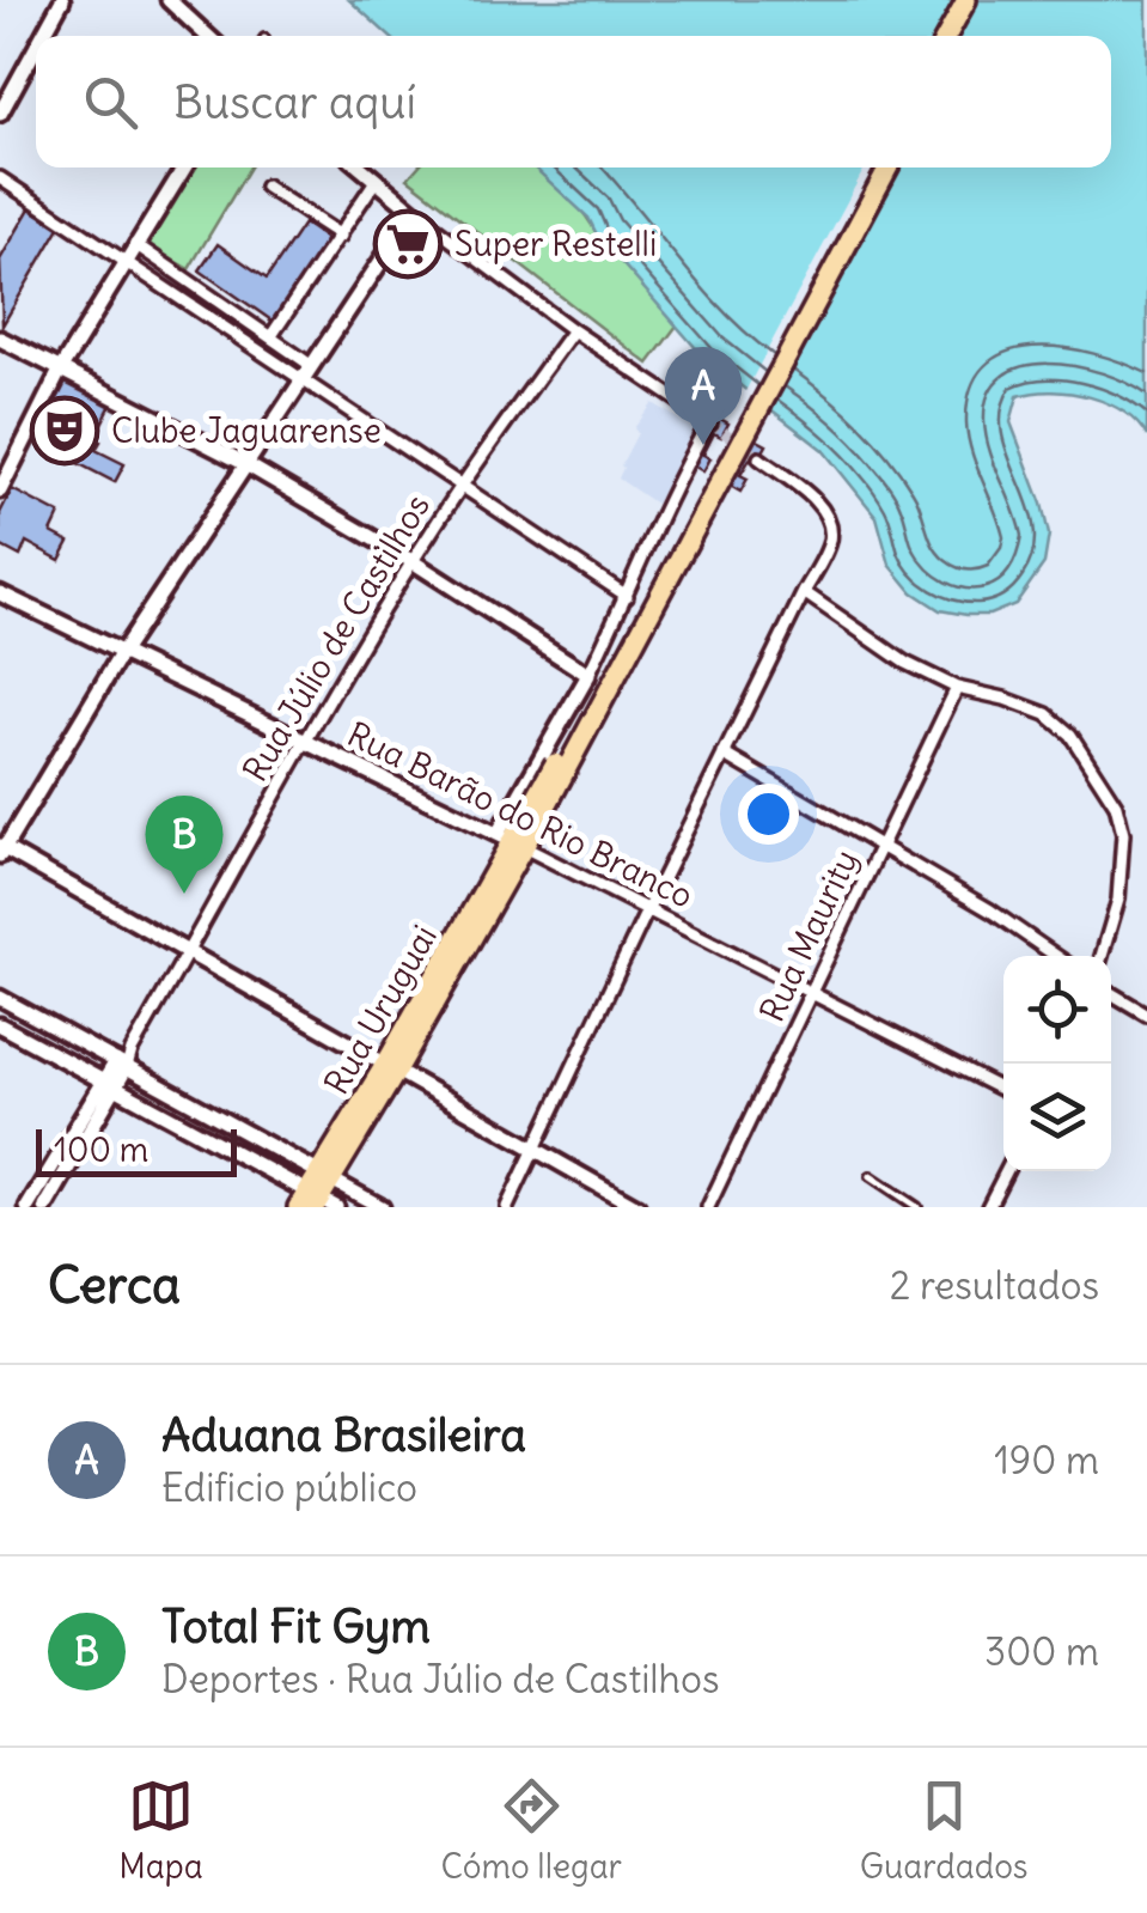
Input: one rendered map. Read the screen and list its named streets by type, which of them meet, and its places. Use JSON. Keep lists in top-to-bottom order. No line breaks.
{"streets":{"highway":["Rua Uruguai"],"street":["Rua Júlio de Castilhos","Rua Barão do Rio Branco","Rua Maurity"]},"crossings":[["Rua Júlio de Castilhos","Rua Barão do Rio Branco"],["Rua Barão do Rio Branco","Rua Maurity"],["Rua Barão do Rio Branco","Rua Uruguai"]],"places":{"supermarket":["Super Restelli"],"theatre":["Clube Jaguarense"]},"scale_bar":"100 m","page":{"search":"Buscar aquí","pins":["A","B"],"scale":"100 m","heading":["Cerca","2 resultados"],"list":[{"mark":"A","name":"Aduana Brasileira","note":"Edificio público","value":"190 m"},{"mark":"B","name":"Total Fit Gym","note":"Deportes · Rua Júlio de Castilhos","value":"300 m"}],"nav":["Mapa","Cómo llegar","Guardados"]}}
